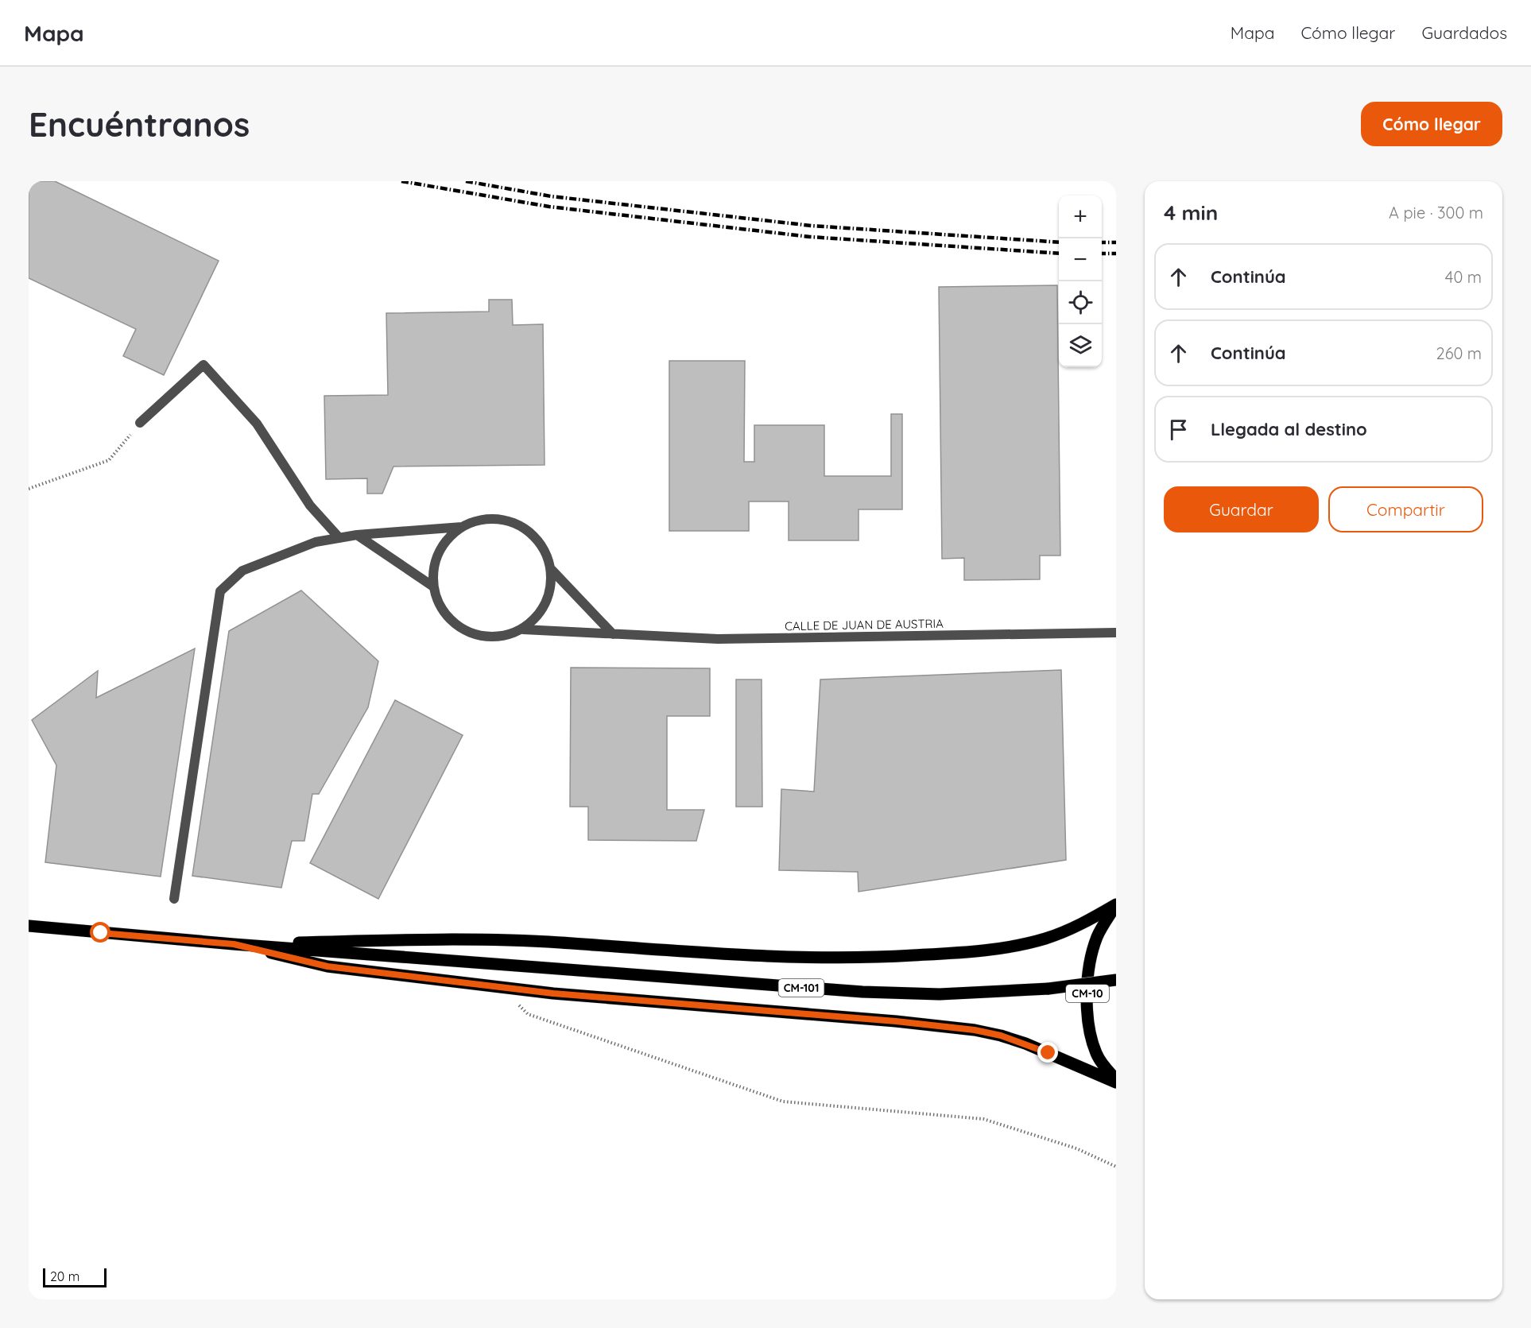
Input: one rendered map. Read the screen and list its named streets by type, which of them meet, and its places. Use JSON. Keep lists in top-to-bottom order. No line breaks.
{"streets":{"main road":["CM-101","CM-10"],"street":["CALLE DE JUAN DE AUSTRIA"]},"scale_bar":"20 m","page":{"header":"Mapa","nav":["Mapa","Cómo llegar","Guardados"],"buttons":["Cómo llegar",["Guardar","Compartir"]],"title":"Encuéntranos","heading":["4 min","A pie · 300 m"],"map_buttons":["+","−"],"list":[["Continúa","40 m"],["Continúa","260 m"],"Llegada al destino"],"scale":"20 m"}}
